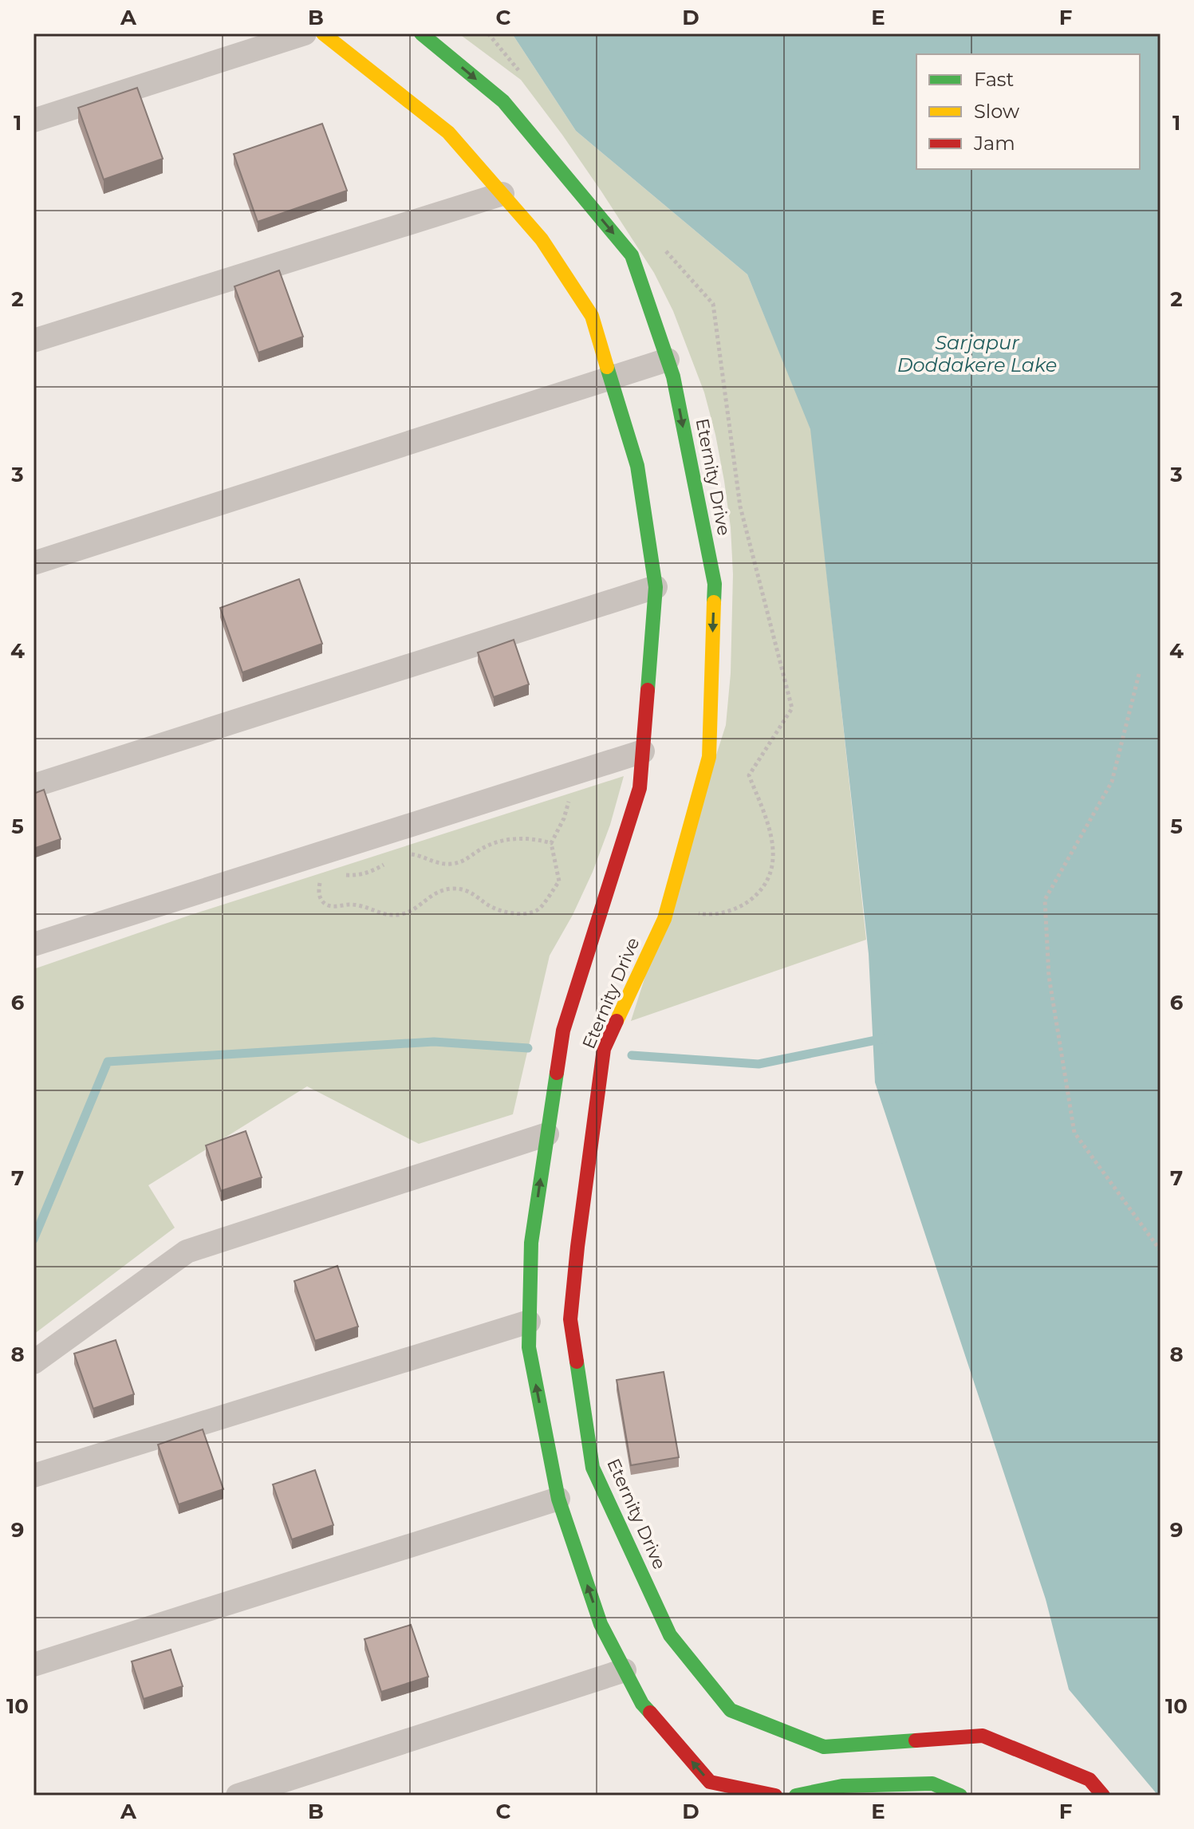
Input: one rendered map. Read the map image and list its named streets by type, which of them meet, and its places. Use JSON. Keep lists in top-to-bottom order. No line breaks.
{"streets":{"street":["Eternity Drive"]},"water":["Sarjapur Doddakere Lake"],"legend":["Fast","Slow","Jam"],"grid":{"columns":["A","B","C","D","E","F"],"rows":["1","2","3","4","5","6","7","8","9","10"]}}
